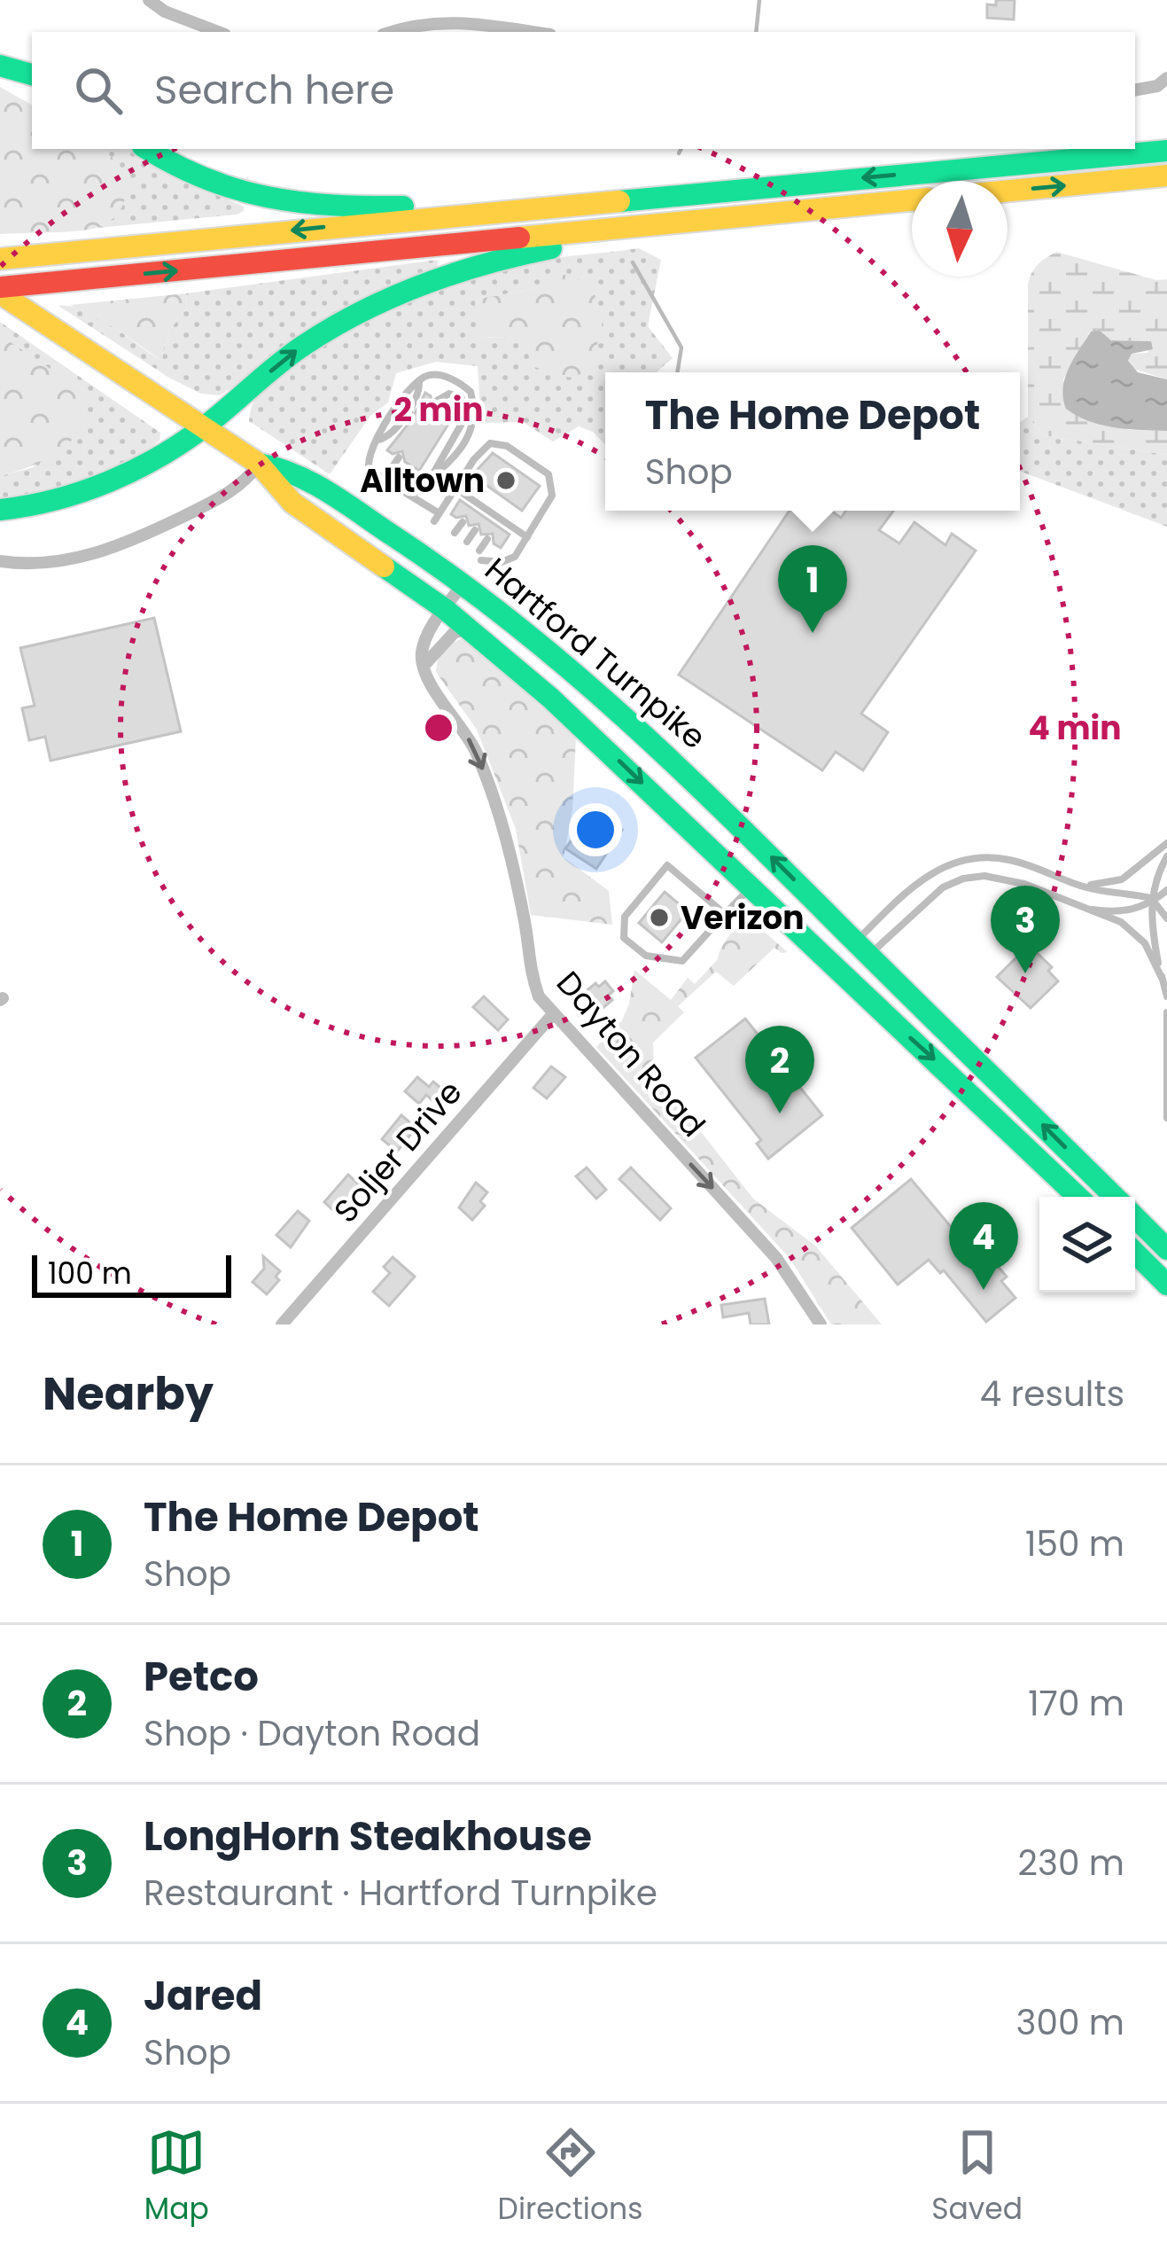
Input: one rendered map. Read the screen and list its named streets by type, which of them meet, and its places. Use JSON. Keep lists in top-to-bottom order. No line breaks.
{"streets":{"highway":["Hartford Turnpike"],"street":["Dayton Road","Soljer Drive"]},"crossings":[["Dayton Road","Soljer Drive"]],"one_way":["Dayton Road"],"places":["Alltown","Verizon"],"scale_bar":"100 m","north":"bottom","page":{"search":"Search here","popup":["The Home Depot","Shop"],"pins":["1","3","2","4"],"scale":"100 m","heading":["Nearby","4 results"],"list":[{"mark":"1","name":"The Home Depot","note":"Shop","value":"150 m"},{"mark":"2","name":"Petco","note":"Shop · Dayton Road","value":"170 m"},{"mark":"3","name":"LongHorn Steakhouse","note":"Restaurant · Hartford Turnpike","value":"230 m"},{"mark":"4","name":"Jared","note":"Shop","value":"300 m"}],"nav":["Map","Directions","Saved"]},"rings":["2 min","4 min"]}
